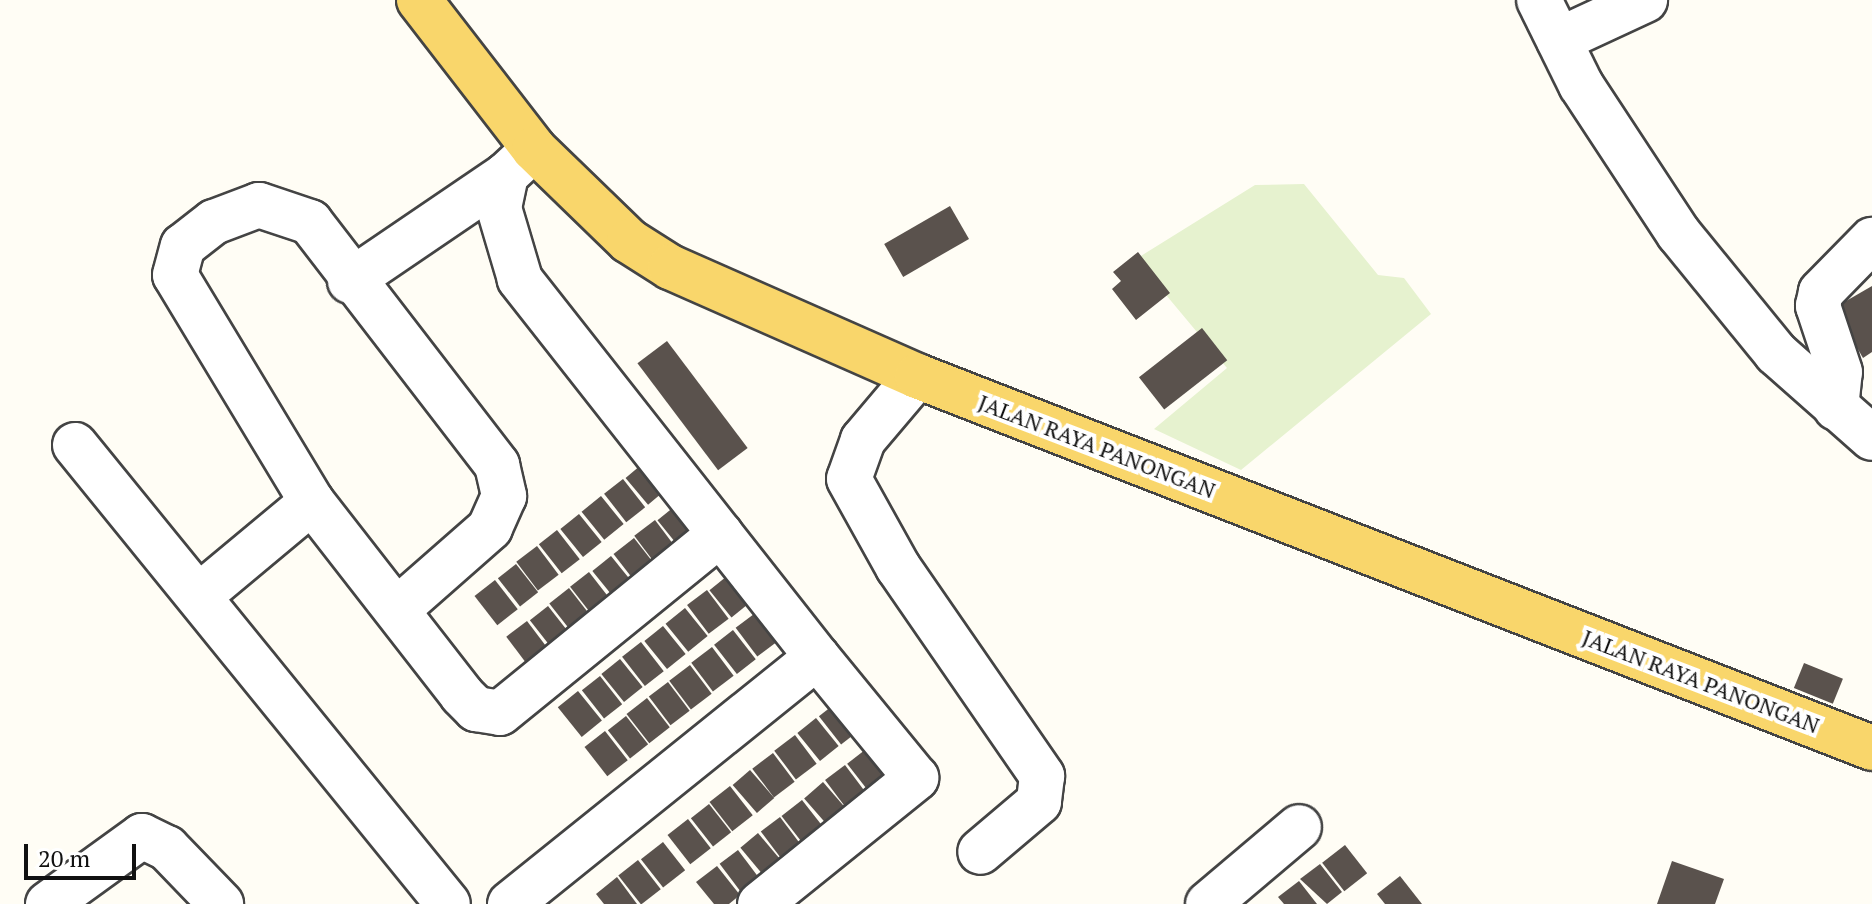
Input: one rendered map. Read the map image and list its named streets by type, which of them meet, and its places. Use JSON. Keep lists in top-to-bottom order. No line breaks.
{"streets":{"main road":["JALAN RAYA PANONGAN"]},"scale_bar":"20 m"}
